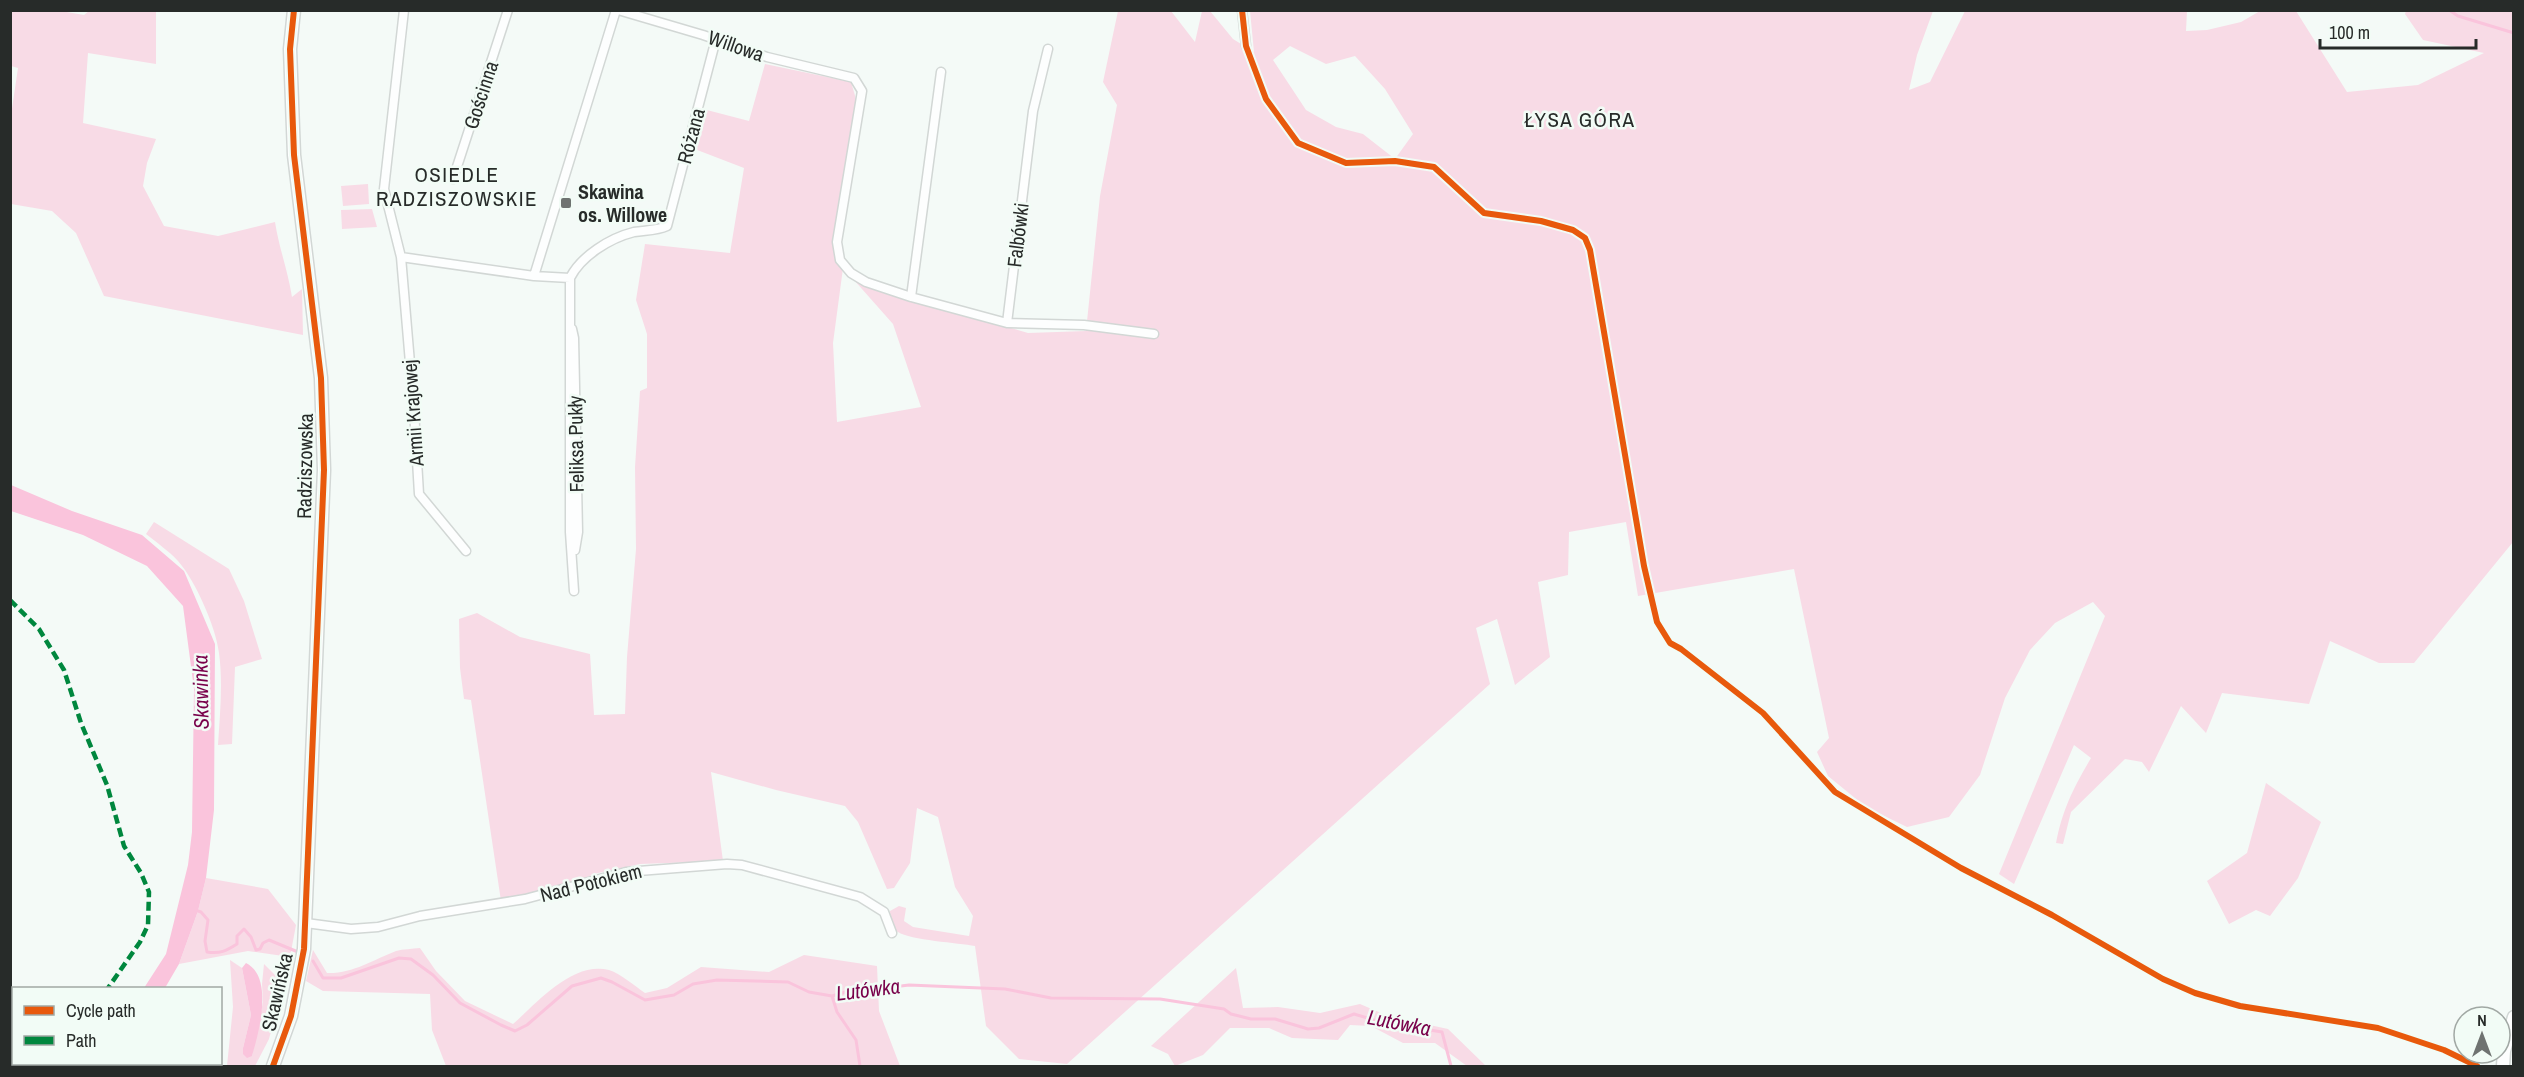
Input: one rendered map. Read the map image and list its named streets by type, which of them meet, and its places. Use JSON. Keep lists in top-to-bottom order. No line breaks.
{"streets":{"street":["Willowa","Gościnna","Różana","Falbówki","Armii Krajowej","Feliksa Pukły","Radziszowska","Nad Potokiem","Skawińska"]},"crossings":[["Willowa","Różana"],["Różana","Feliksa Pukły"],["Radziszowska","Nad Potokiem"],["Radziszowska","Skawińska"],["Nad Potokiem","Skawińska"]],"districts":["ŁYSA GÓRA","OSIEDLE RADZISZOWSKIE"],"water":["Skawinka","Lutówka"],"places":{"transit":["Skawina os. Willowe"]},"legend":["Cycle path","Path"],"scale_bar":"100 m","north":"top"}
